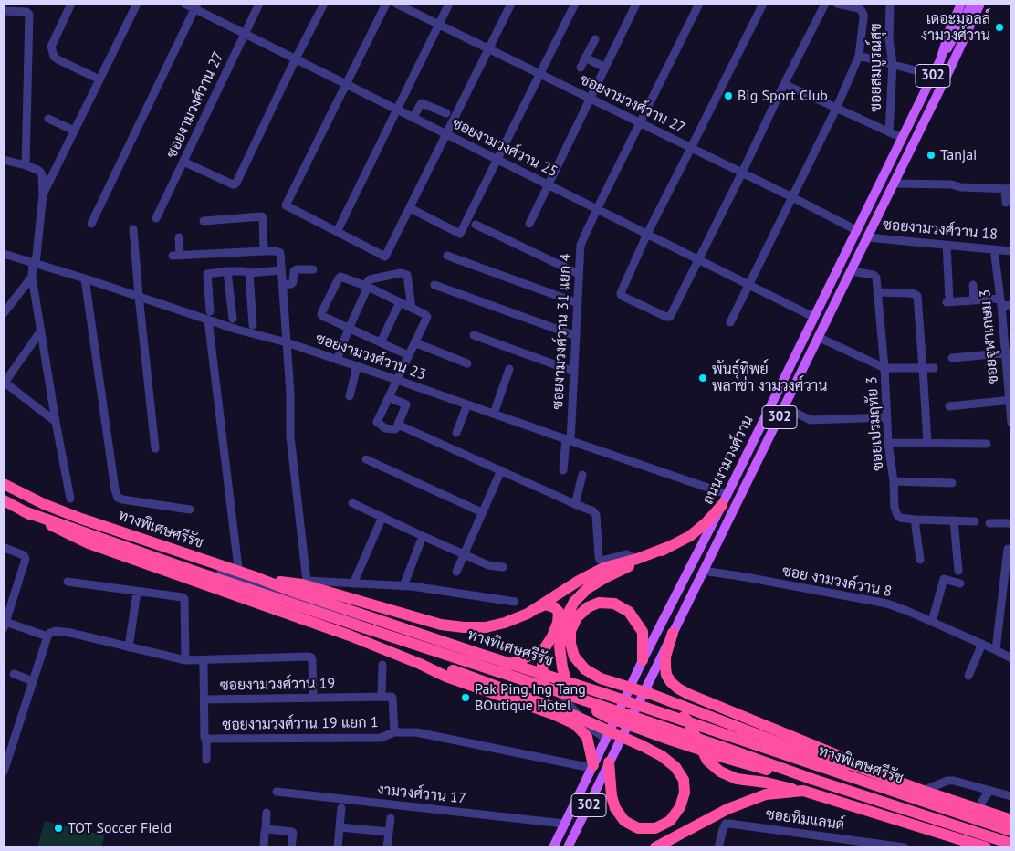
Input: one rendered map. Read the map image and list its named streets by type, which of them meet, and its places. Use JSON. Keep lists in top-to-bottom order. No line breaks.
{"streets":{"highway":["ทางพิเศษศรีรัช"],"main road":["302","ถนนงามวงศ์วาน"],"street":["ซอยสมบูรณ์สุข","ซอยงามวงศ์วาน 27","ซอยงามวงศ์วาน 25","ซอยงามวงศ์วาน 18","ซอยงามวงศ์วาน 31 แยก 4","ซอยจุฬาเกษม 3","ซอยงามวงศ์วาน 23","ซอยเปรมฤทัย 3","ซอย งามวงค์วาน 8","ซอยงามวงศ์วาน 19","ซอยงามวงศ์วาน 19 แยก 1","งามวงศ์วาน 17","ซอยทิมแลนด์"]},"crossings":[["ซอยงามวงศ์วาน 27","ซอยงามวงศ์วาน 25"],["ซอยงามวงศ์วาน 27","ซอยงามวงศ์วาน 31 แยก 4"],["ซอยงามวงศ์วาน 27","ถนนงามวงศ์วาน"],["ซอยงามวงศ์วาน 25","ซอยงามวงศ์วาน 31 แยก 4"],["ซอยงามวงศ์วาน 25","ถนนงามวงศ์วาน"],["ซอยงามวงศ์วาน 18","ซอยจุฬาเกษม 3"],["ซอยงามวงศ์วาน 18","ถนนงามวงศ์วาน"],["ซอยงามวงศ์วาน 31 แยก 4","ซอยงามวงศ์วาน 23"],["ซอยงามวงศ์วาน 23","ถนนงามวงศ์วาน"],["ซอยเปรมฤทัย 3","ถนนงามวงศ์วาน"],["ถนนงามวงศ์วาน","ซอย งามวงค์วาน 8"],["ถนนงามวงศ์วาน","งามวงศ์วาน 17"]],"places":["เดอะมอลล์ งามวงศ์วาน","Big Sport Club","Tanjai","พันธุ์ทิพย์ พลาซ่า งามวงศ์วาน","Pak Ping Ing Tang BOutique Hotel","TOT Soccer Field"]}
